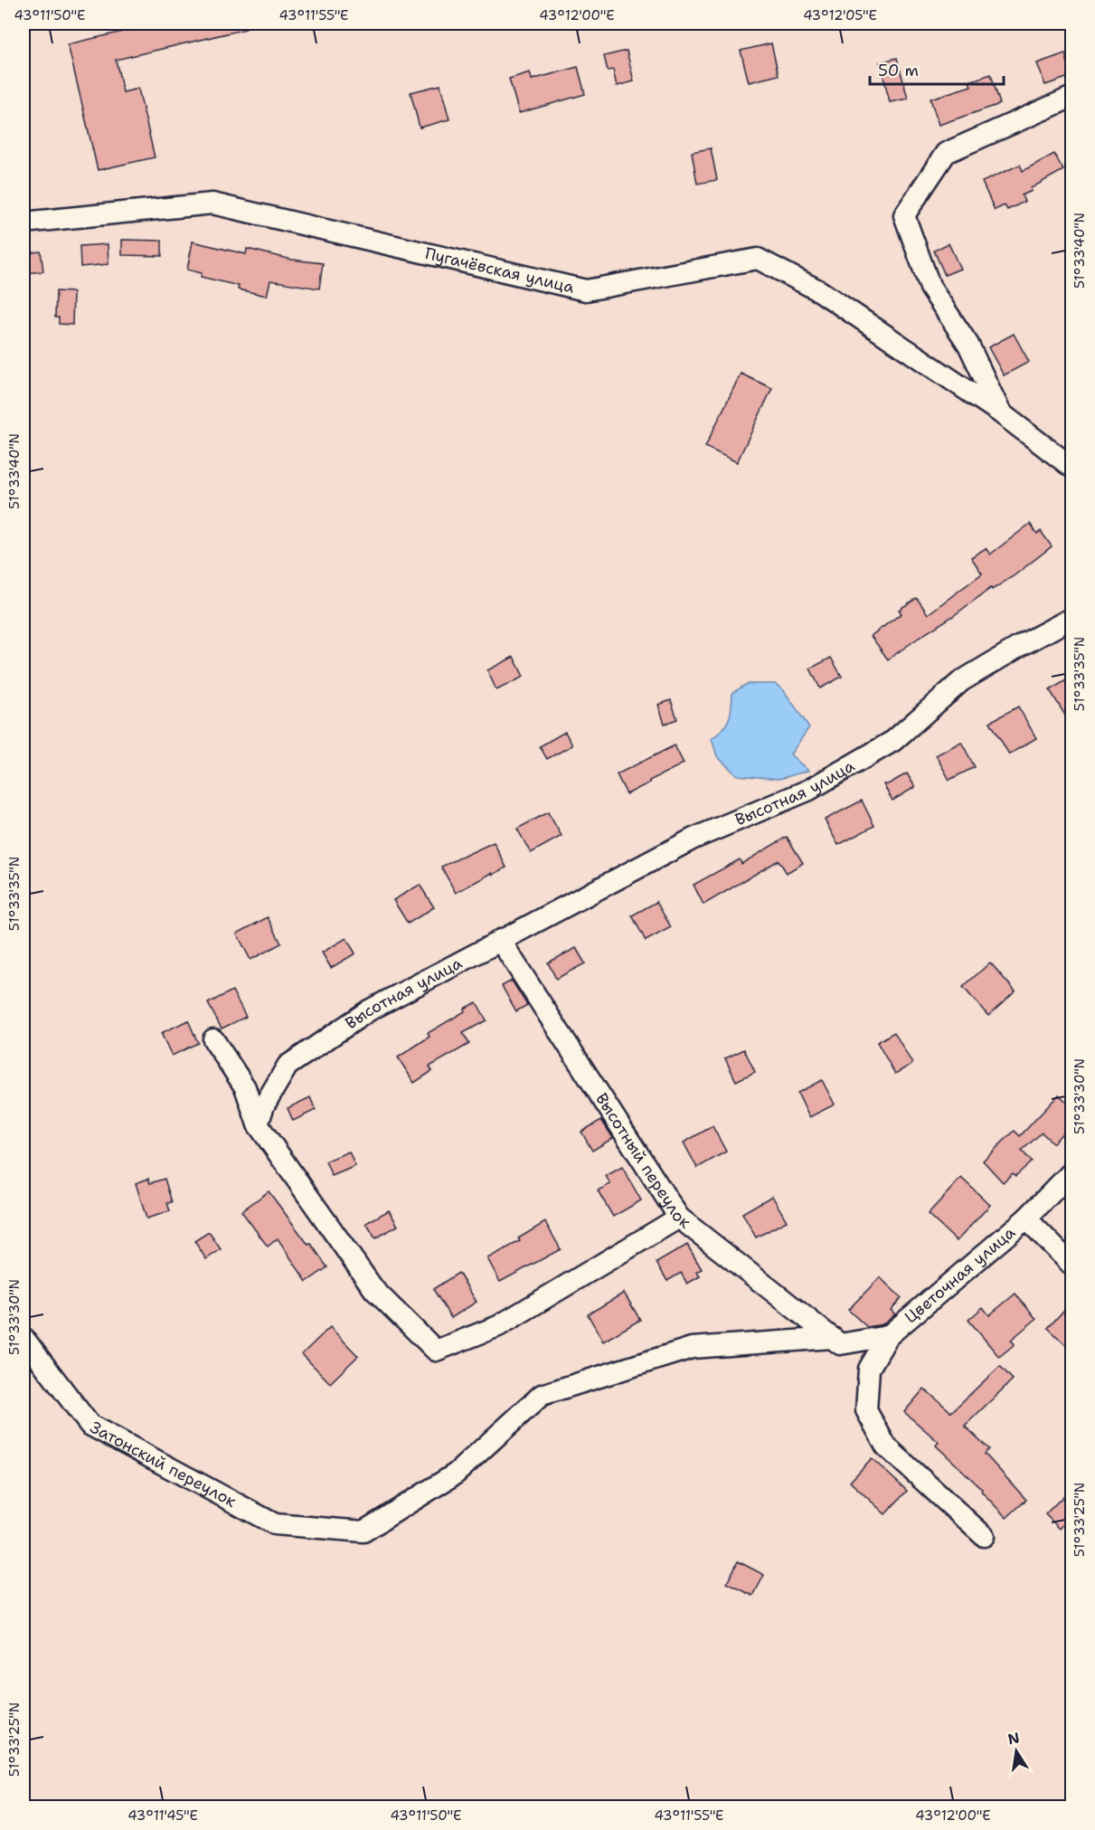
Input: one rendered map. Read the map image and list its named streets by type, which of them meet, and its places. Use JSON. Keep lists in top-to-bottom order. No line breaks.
{"streets":{"street":["Пугачёвская улица","Высотная улица","Высотный переулок","Цветочная улица","Затонский переулок"]},"crossings":[["Высотная улица","Высотный переулок"],["Высотный переулок","Затонский переулок"]],"scale_bar":"50 m","north":"top","coordinates":["43°11'50\"E","43°11'55\"E","43°12'00\"E","43°12'05\"E","51°33'40\"N","51°33'35\"N","51°33'30\"N","51°33'25\"N","43°11'45\"E"]}
